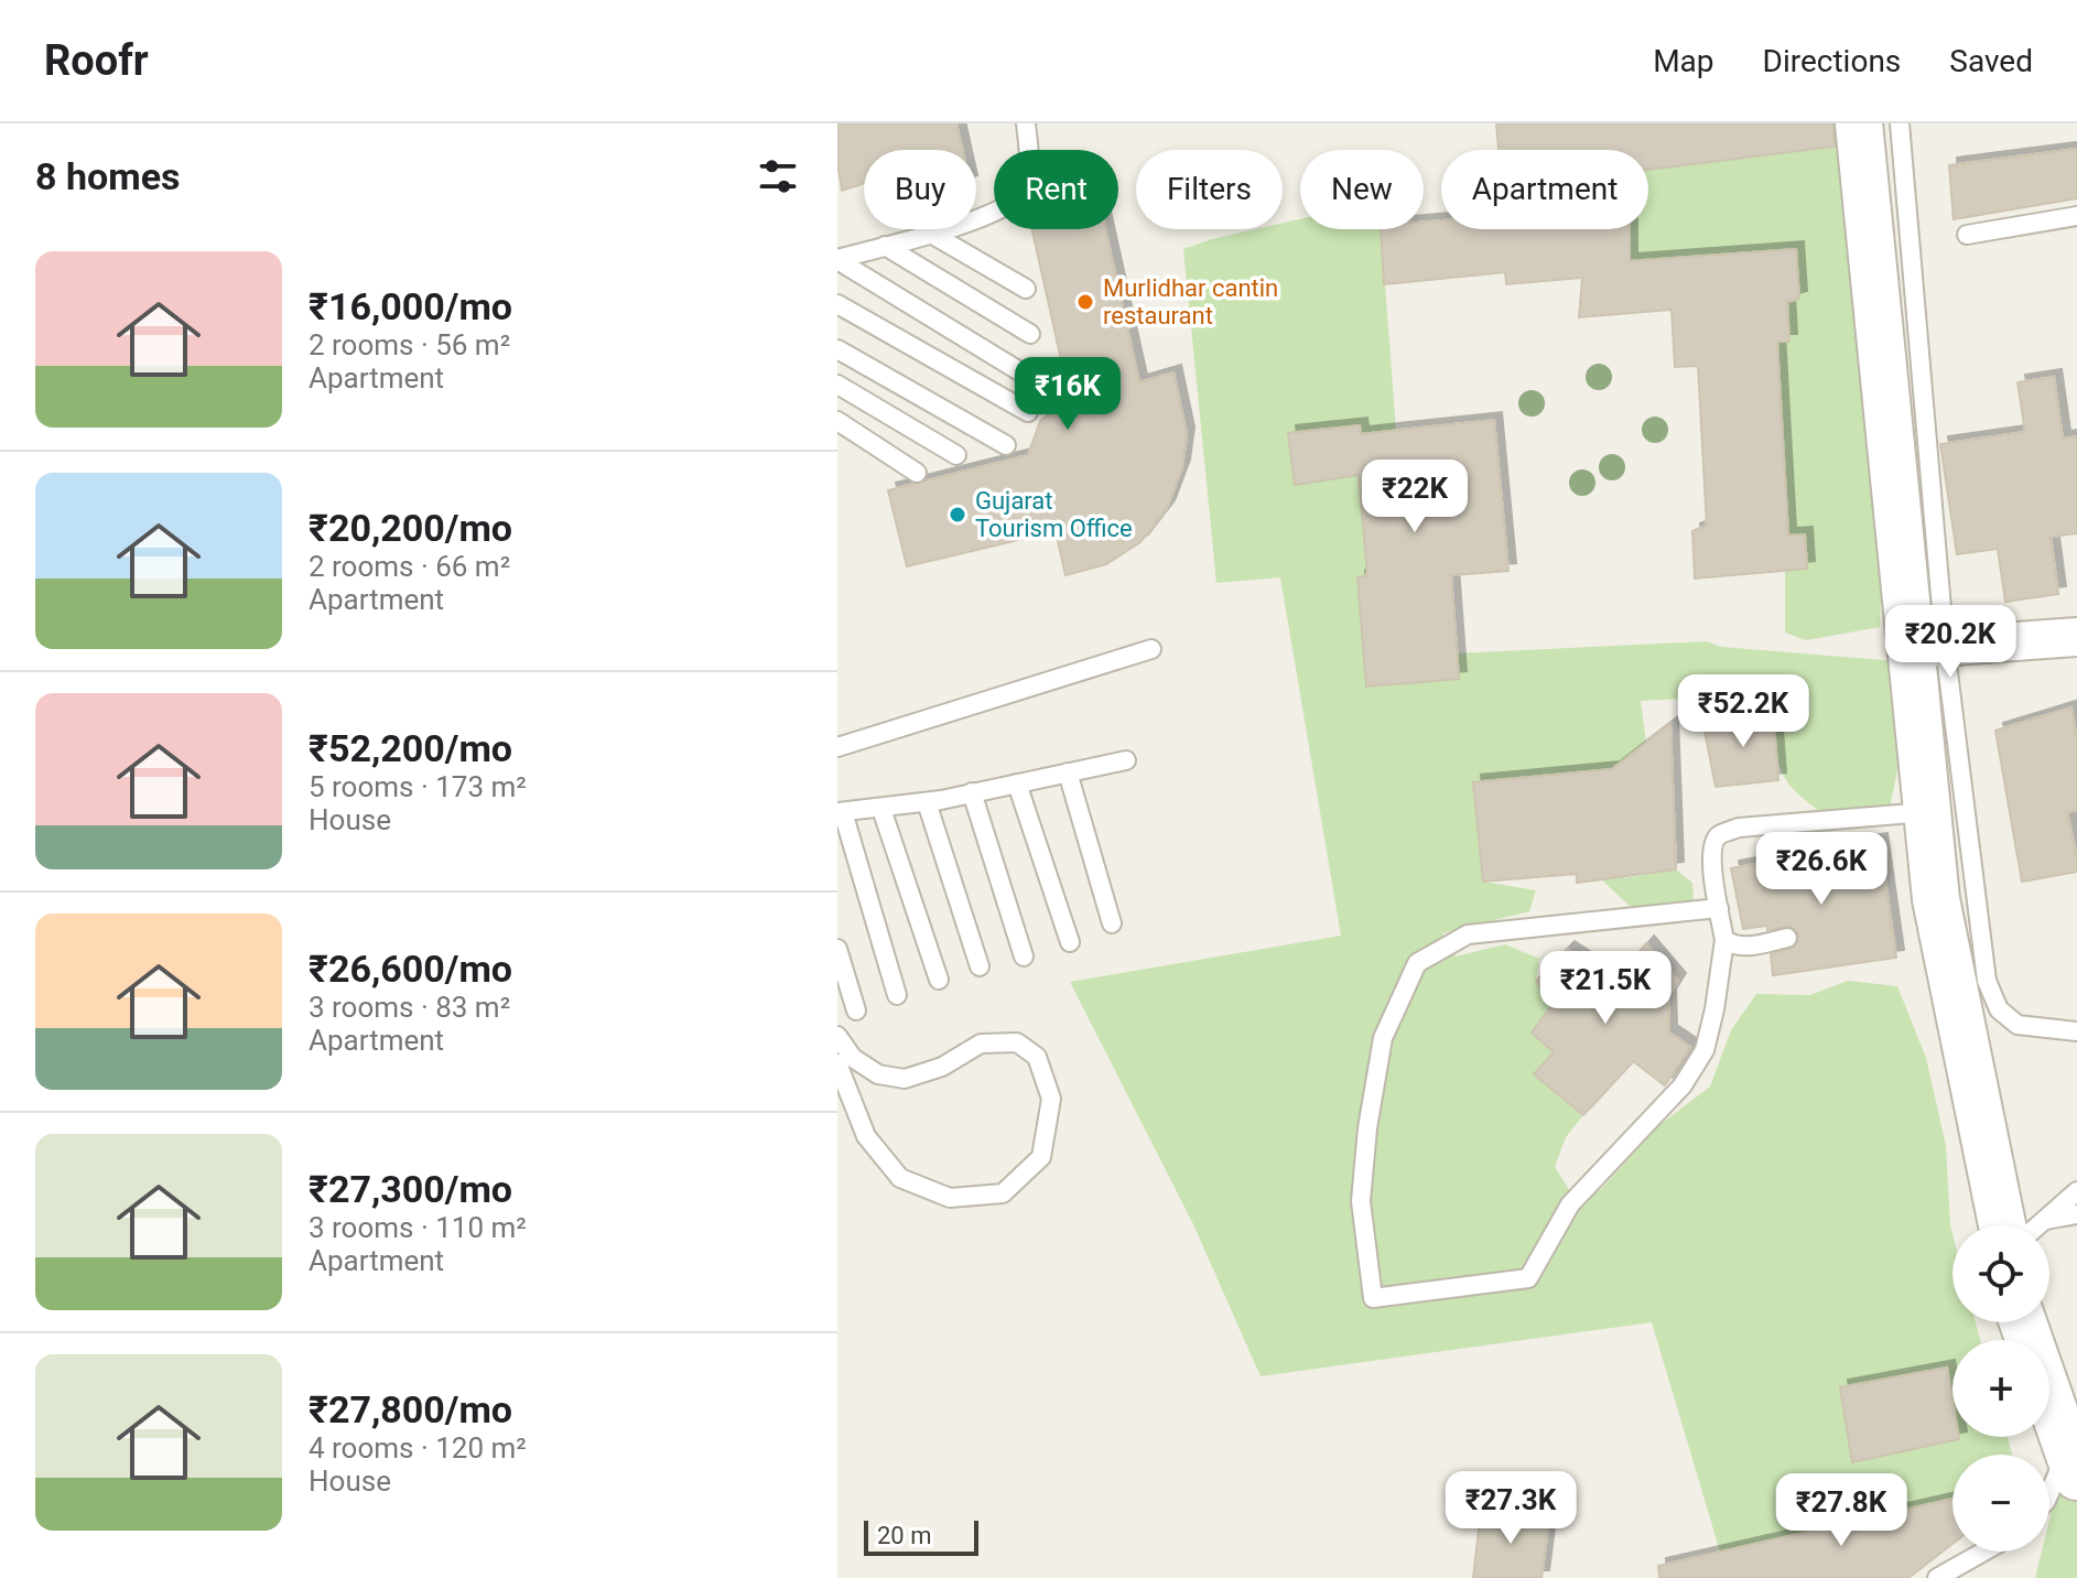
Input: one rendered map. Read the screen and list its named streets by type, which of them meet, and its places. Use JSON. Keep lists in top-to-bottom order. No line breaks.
{"places":["Murlidhar cantin restaurant","Gujarat Tourism Office"],"scale_bar":"20 m","page":{"header":"Roofr","nav":["Map","Directions","Saved"],"heading":"8 homes","chip":["Buy","Rent","Filters","New","Apartment"],"list":[{"name":"₹16,000/mo","note":"2 rooms · 56 m² · Apartment"},{"name":"₹20,200/mo","note":"2 rooms · 66 m² · Apartment"},{"name":"₹52,200/mo","note":"5 rooms · 173 m² · House"},{"name":"₹26,600/mo","note":"3 rooms · 83 m² · Apartment"},{"name":"₹27,300/mo","note":"3 rooms · 110 m² · Apartment"},{"name":"₹27,800/mo","note":"4 rooms · 120 m² · House"}],"price":["₹16K","₹22K","₹20.2K","₹52.2K","₹26.6K","₹21.5K","₹27.3K","₹27.8K"],"map_buttons":["+","−"],"scale":"20 m"}}
